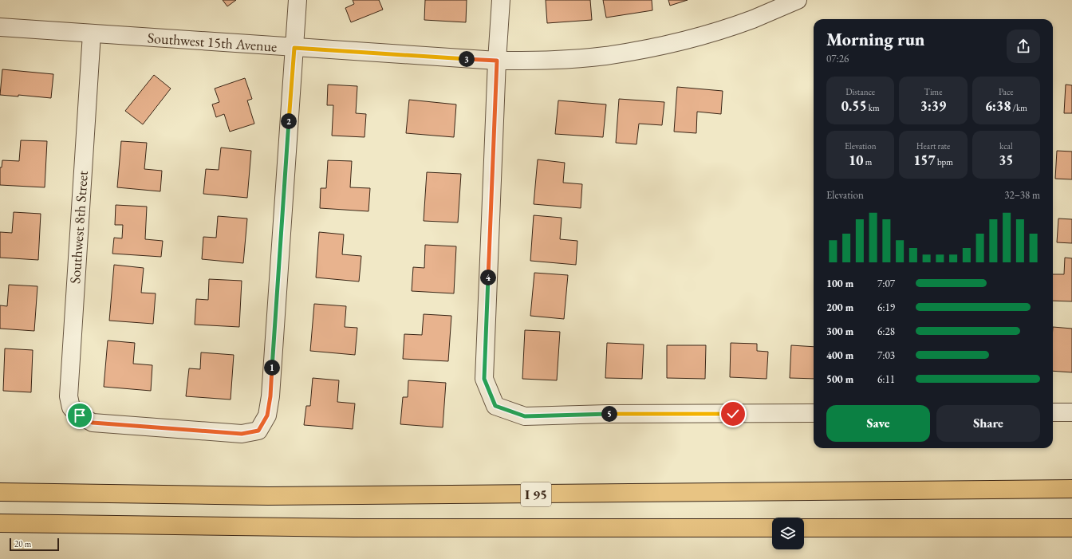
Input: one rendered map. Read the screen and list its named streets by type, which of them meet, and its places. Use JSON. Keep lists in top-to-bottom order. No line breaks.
{"streets":{"highway":["I 95"],"street":["Southwest 15th Avenue","Southwest 8th Street"]},"crossings":[["Southwest 15th Avenue","Southwest 8th Street"]],"scale_bar":"20 m","page":{"heading":["Morning run","07:26"],"pins":["3","2","4","1","5"],"stats":[["Distance","0.55 km"],["Time","3:39"],["Pace","6:38 /km"],["Elevation","10 m"],["Heart rate","157 bpm"],["kcal","35"]],"chart":["Elevation","32–38 m"],"list":[{"name":"100 m","note":"7:07"},{"name":"200 m","note":"6:19"},{"name":"300 m","note":"6:28"},{"name":"400 m","note":"7:03"},{"name":"500 m","note":"6:11"}],"buttons":["Save","Share"],"scale":"20 m"}}
